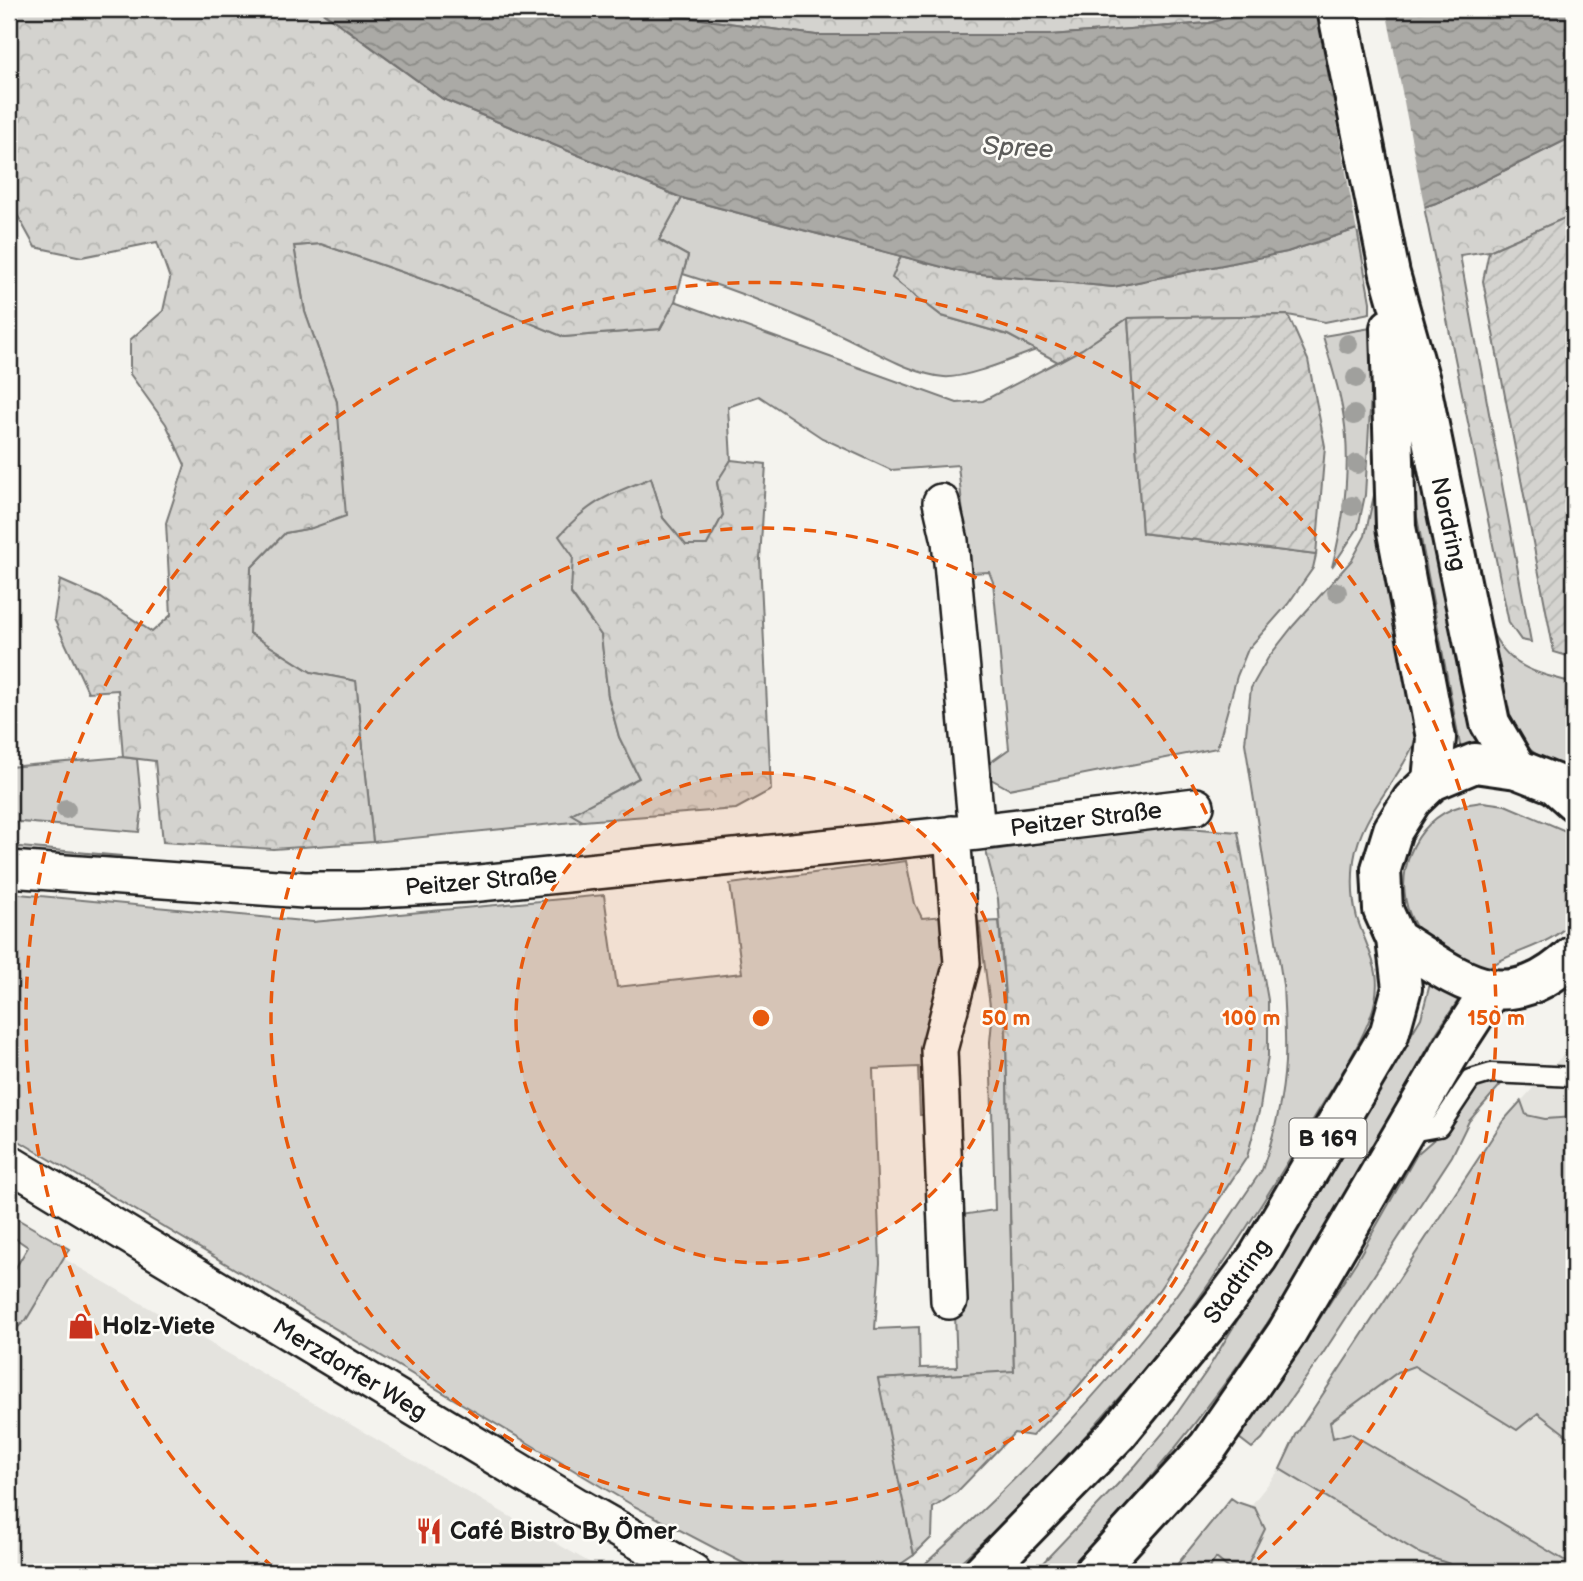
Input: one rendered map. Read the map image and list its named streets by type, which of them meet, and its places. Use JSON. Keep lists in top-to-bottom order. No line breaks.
{"streets":{"main road":["Nordring","B 169","Stadtring"],"street":["Peitzer Straße","Merzdorfer Weg"]},"crossings":[["Nordring","Stadtring"]],"water":["Spree"],"places":{"shop":["Holz-Viete"],"restaurant":["Café Bistro By Ömer"]},"rings":["50 m","100 m","150 m"]}
